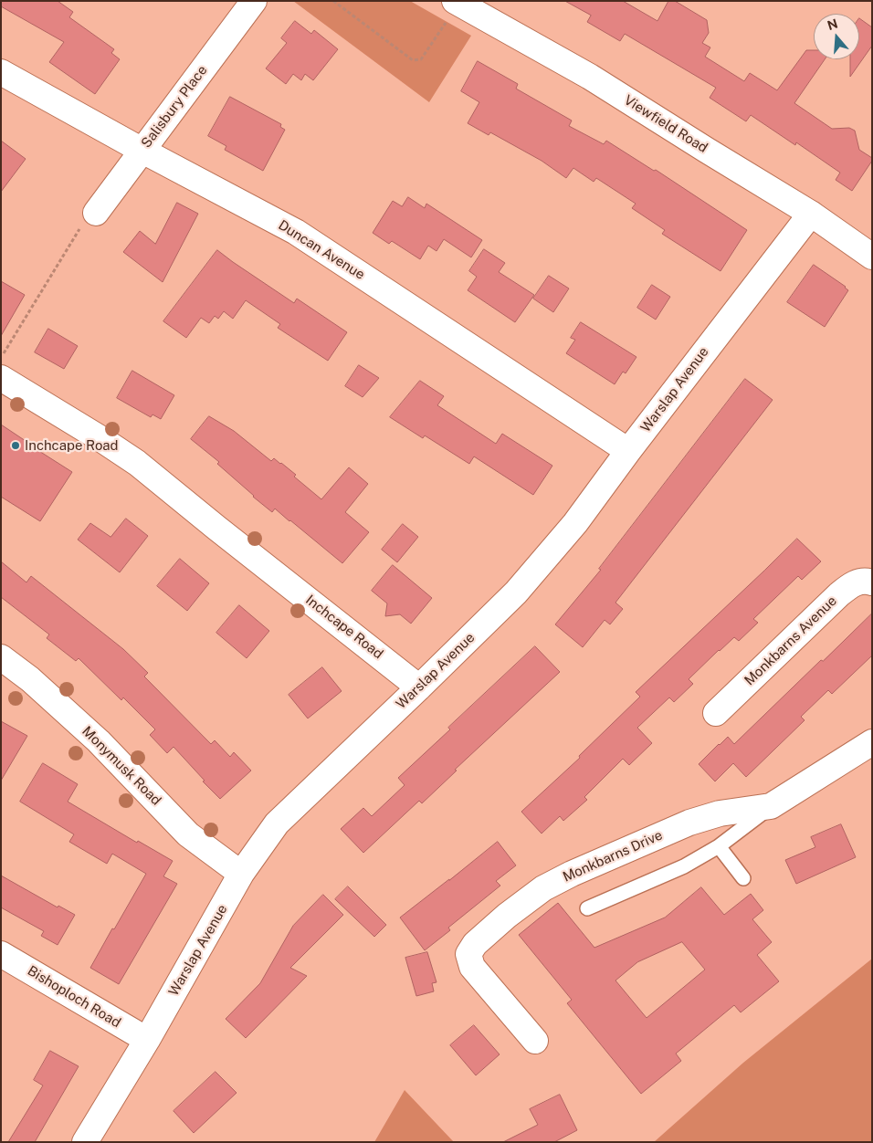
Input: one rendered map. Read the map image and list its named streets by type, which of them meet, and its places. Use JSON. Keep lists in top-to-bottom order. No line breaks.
{"streets":{"street":["Salisbury Place","Viewfield Road","Duncan Avenue","Warslap Avenue","Inchcape Road","Monkbarns Avenue","Monymusk Road","Monkbarns Drive","Bishoploch Road"]},"crossings":[["Salisbury Place","Duncan Avenue"],["Viewfield Road","Warslap Avenue"],["Duncan Avenue","Warslap Avenue"],["Warslap Avenue","Inchcape Road"],["Warslap Avenue","Monymusk Road"],["Warslap Avenue","Bishoploch Road"]],"places":["Inchcape Road"],"north":"top"}
